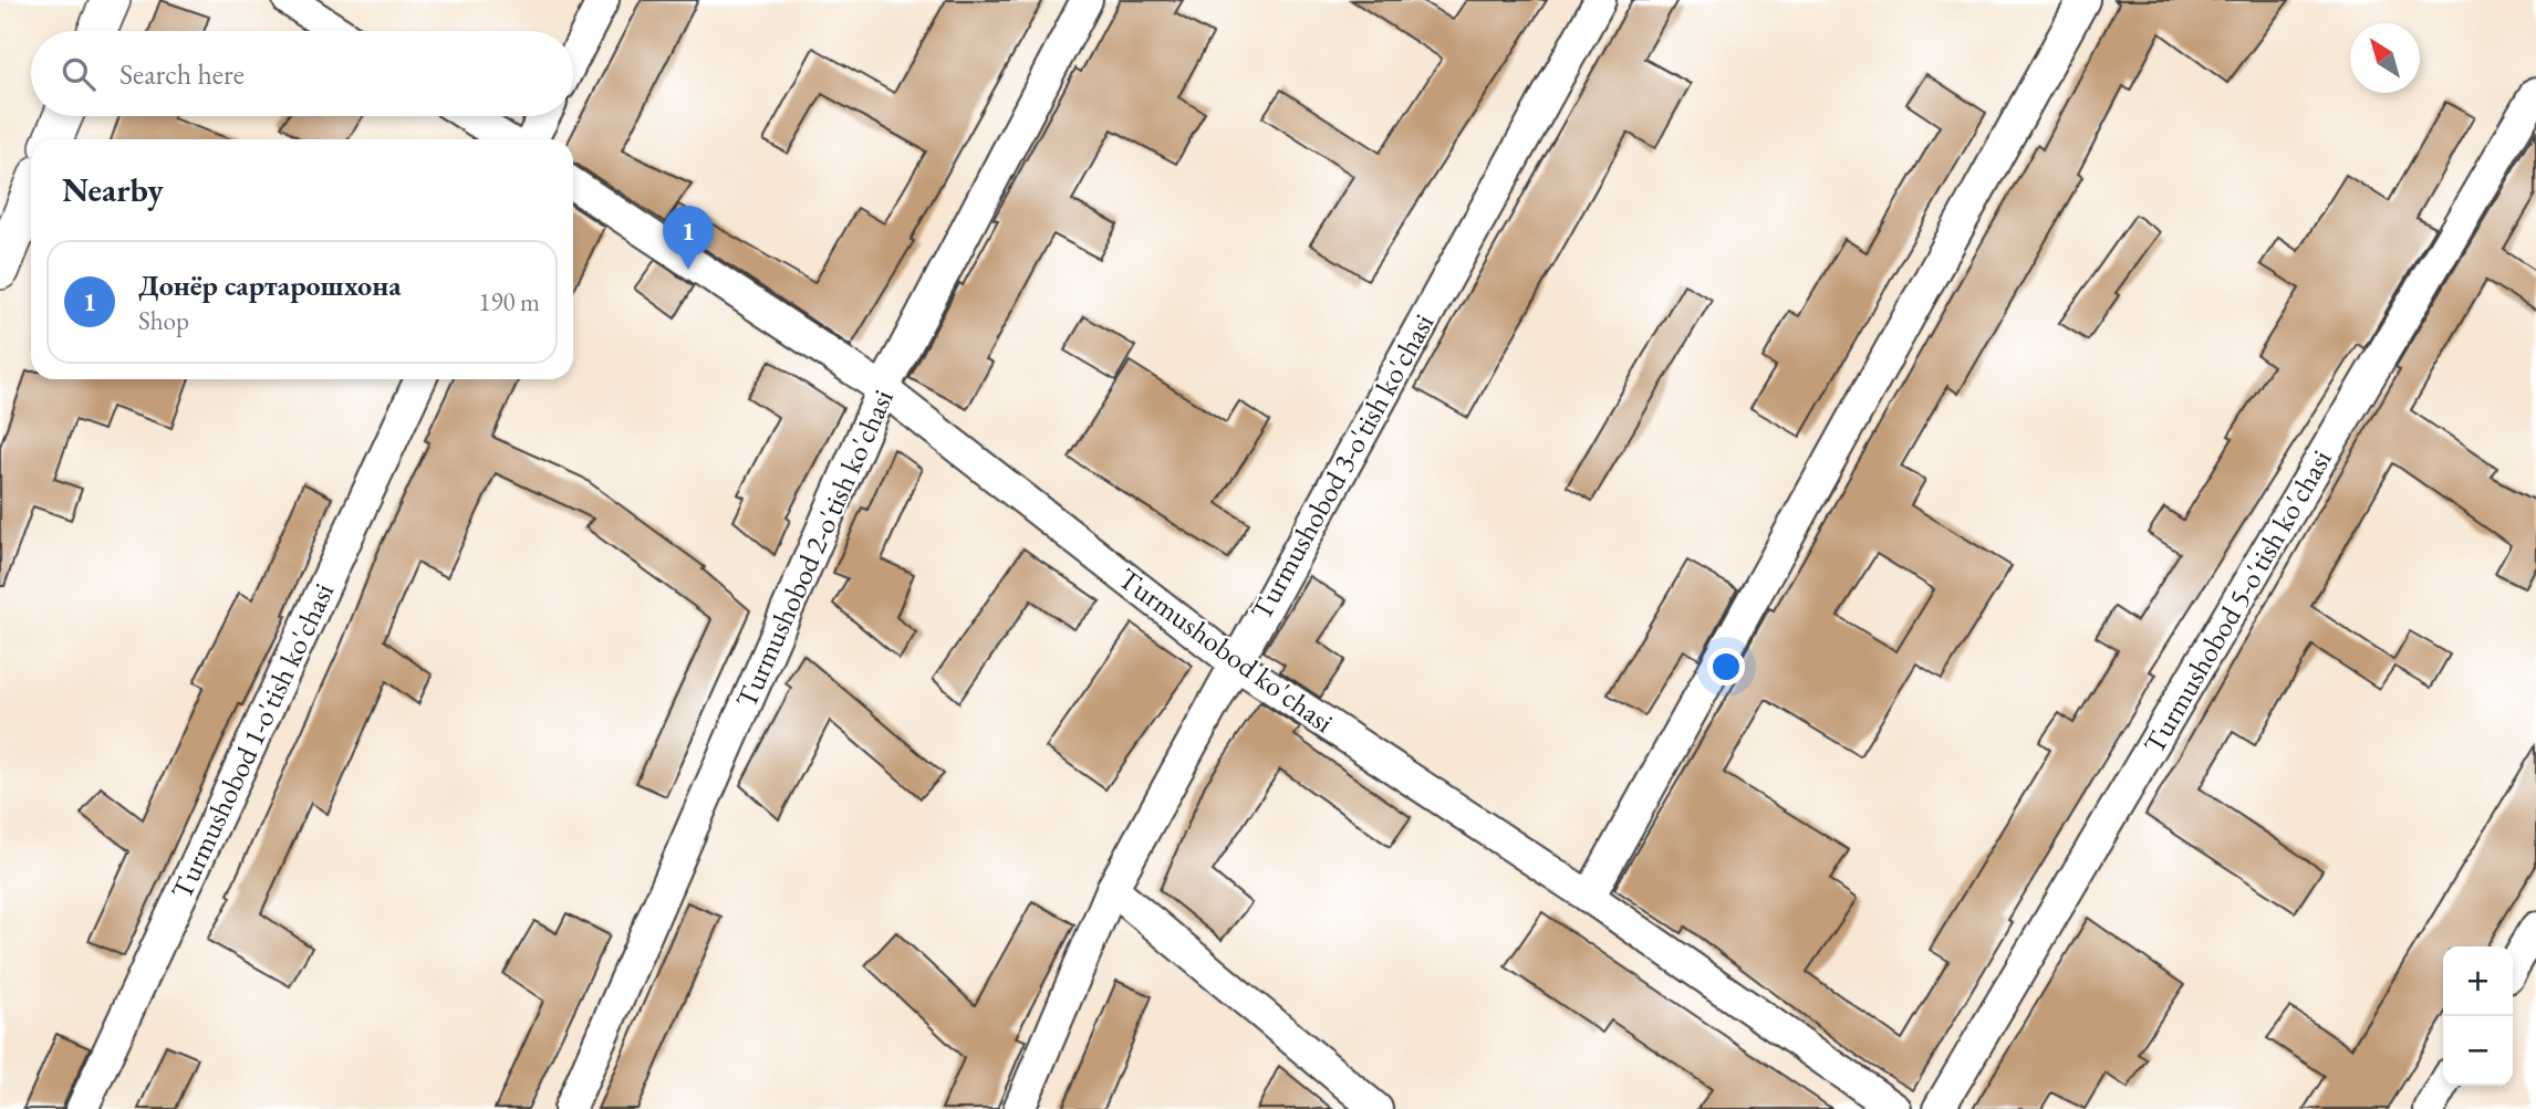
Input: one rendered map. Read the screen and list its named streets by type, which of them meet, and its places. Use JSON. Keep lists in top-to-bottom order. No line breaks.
{"streets":{"street":["Turmushobod 3-o'tish ko'chasi","Turmushobod 2-o'tish ko'chasi","Turmushobod 5-o'tish ko'chasi","Turmushobod ko'chasi","Turmushobod 1-o'tish ko'chasi"]},"crossings":[["Turmushobod 3-o'tish ko'chasi","Turmushobod ko'chasi"],["Turmushobod 2-o'tish ko'chasi","Turmushobod ko'chasi"]],"north":"top left","page":{"search":"Search here","heading":"Nearby","pins":"1","list":[{"mark":"1","name":"Донёр сартарошхона","note":"Shop","value":"190 m"}],"map_buttons":["+","−"]}}
